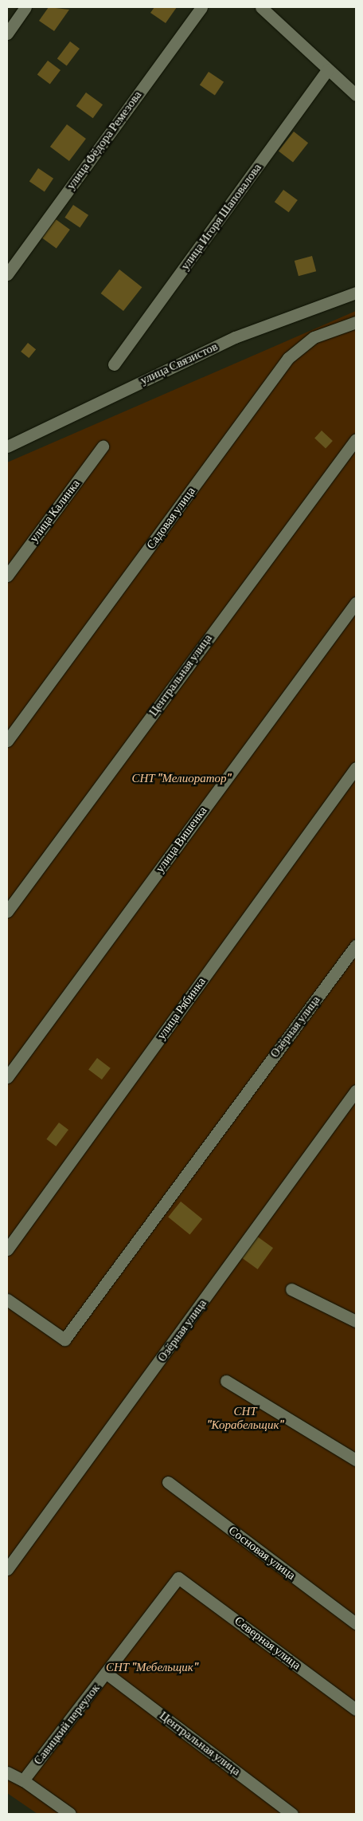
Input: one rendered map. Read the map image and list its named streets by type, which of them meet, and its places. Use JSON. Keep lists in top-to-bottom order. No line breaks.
{"streets":{"street":["улица Фёдора Ремезова","улица Игоря Шаповалова","улица Связистов","улица Калинка","Садовая улица","Центральная улица","улица Вишенка","улица Рябинка","Озёрная улица","Сосновая улица","Северная улица","Савицкий переулок"]},"crossings":[["Центральная улица","Савицкий переулок"],["Северная улица","Савицкий переулок"]],"parks":["СНТ \"Мелиоратор\"","СНТ \"Корабельщик\"","СНТ \"Мебельщик\""]}
